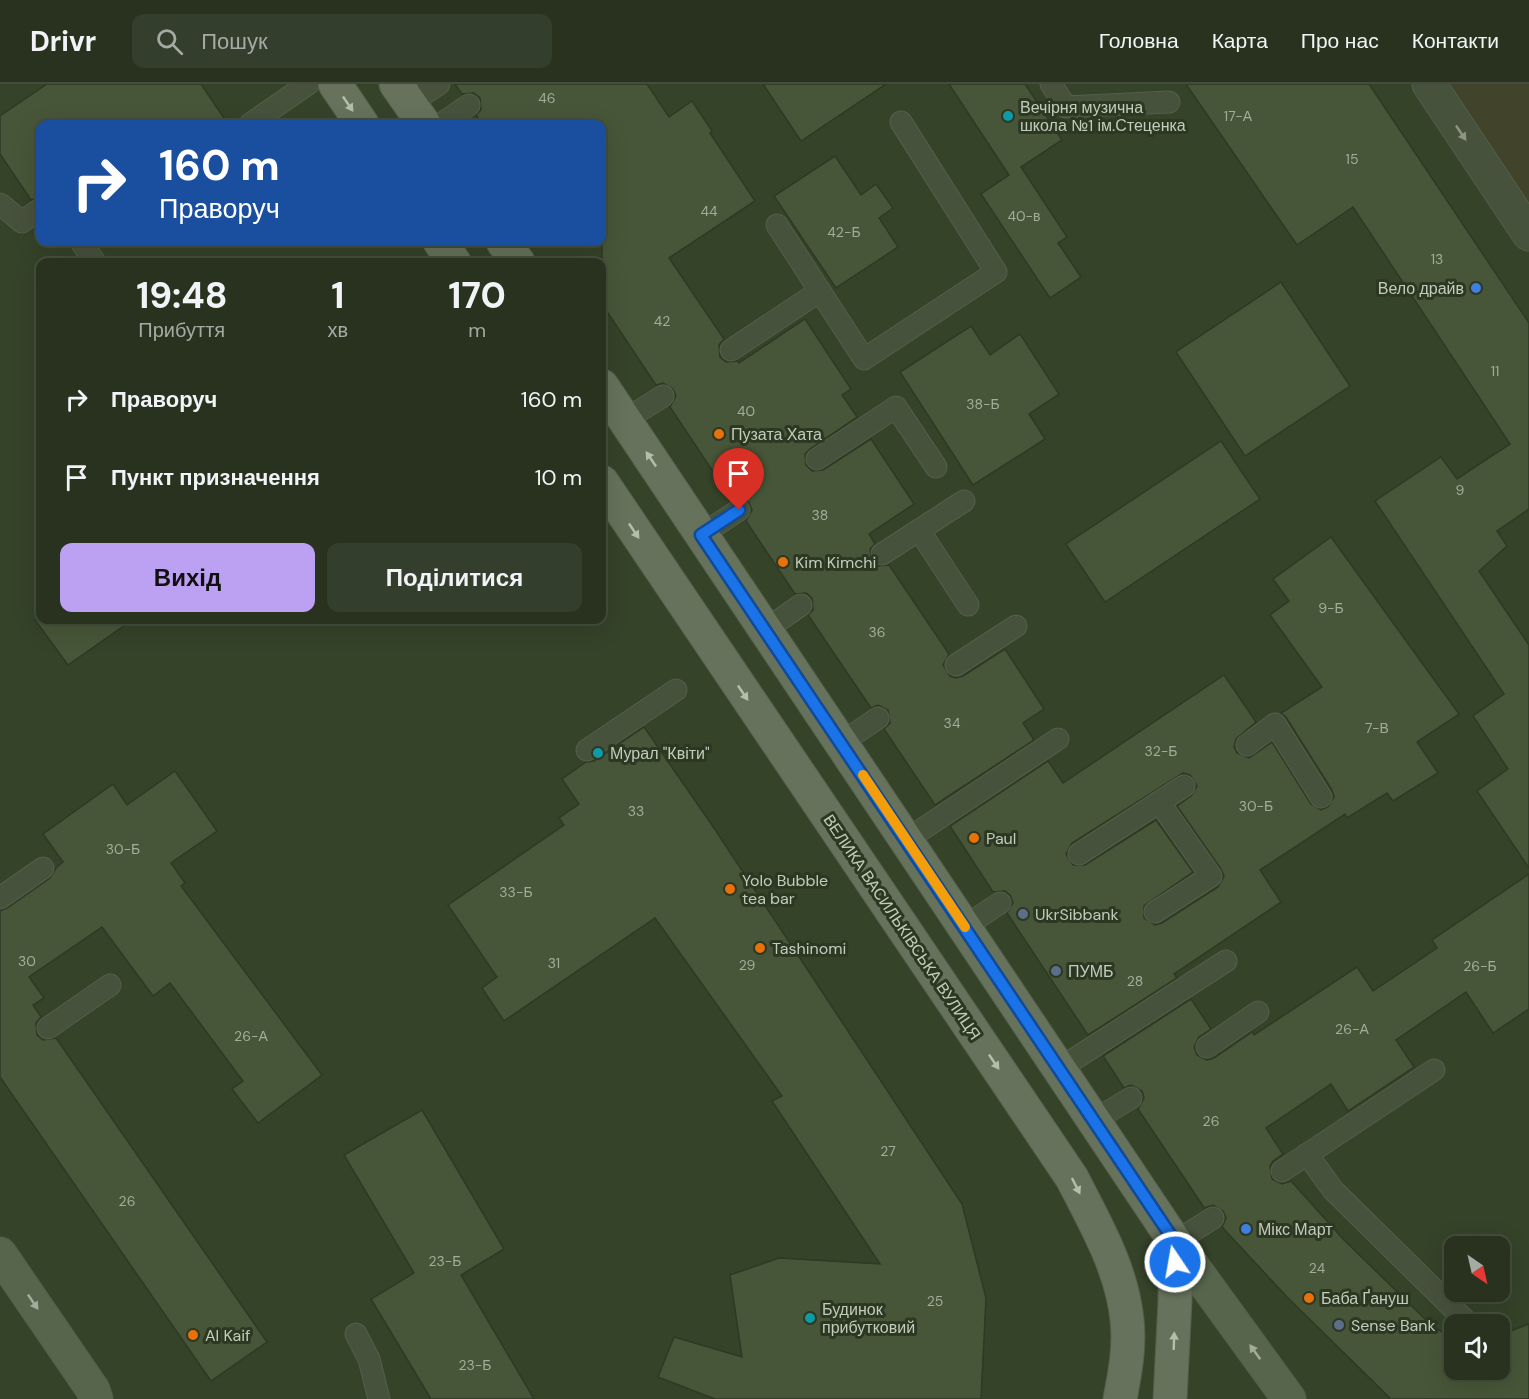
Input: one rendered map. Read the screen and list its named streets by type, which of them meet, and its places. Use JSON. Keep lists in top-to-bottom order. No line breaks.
{"streets":{"main road":["ВЕЛИКА ВАСИЛЬКІВСЬКА ВУЛИЦЯ"]},"places":["Вечірня музична школа №1 ім.Стеценка","Вело драйв","Пузата Хата","Kim Kimchi","Мурал \"Квіти\"","Paul","Yolo Bubble tea bar","UkrSibbank","Tashinomi","ПУМБ","Мікс Март","Баба Ґануш","Будинок прибутковий","Sense Bank","Al Kaif"],"house_numbers":["46","17-А","15","44","40-в","42-Б","13","42","11","38-Б","40","9","38","9-Б","36","34","7-В","32-Б","30-Б","33","30-Б","33-Б","30","31","29","26-Б","28","26-А","26-А","26","27","26","23-Б","24","25","23-Б"],"north":"bottom right","page":{"header":"Drivr","search":"Пошук","nav":["Головна","Карта","Про нас","Контакти"],"turn":["160 m","Праворуч"],"eta":["19:48","Прибуття","1","хв","170","m"],"list":[{"name":"Праворуч","value":"160 m"},{"name":"Пункт призначення","value":"10 m"}],"buttons":["Вихід","Поділитися"]}}
